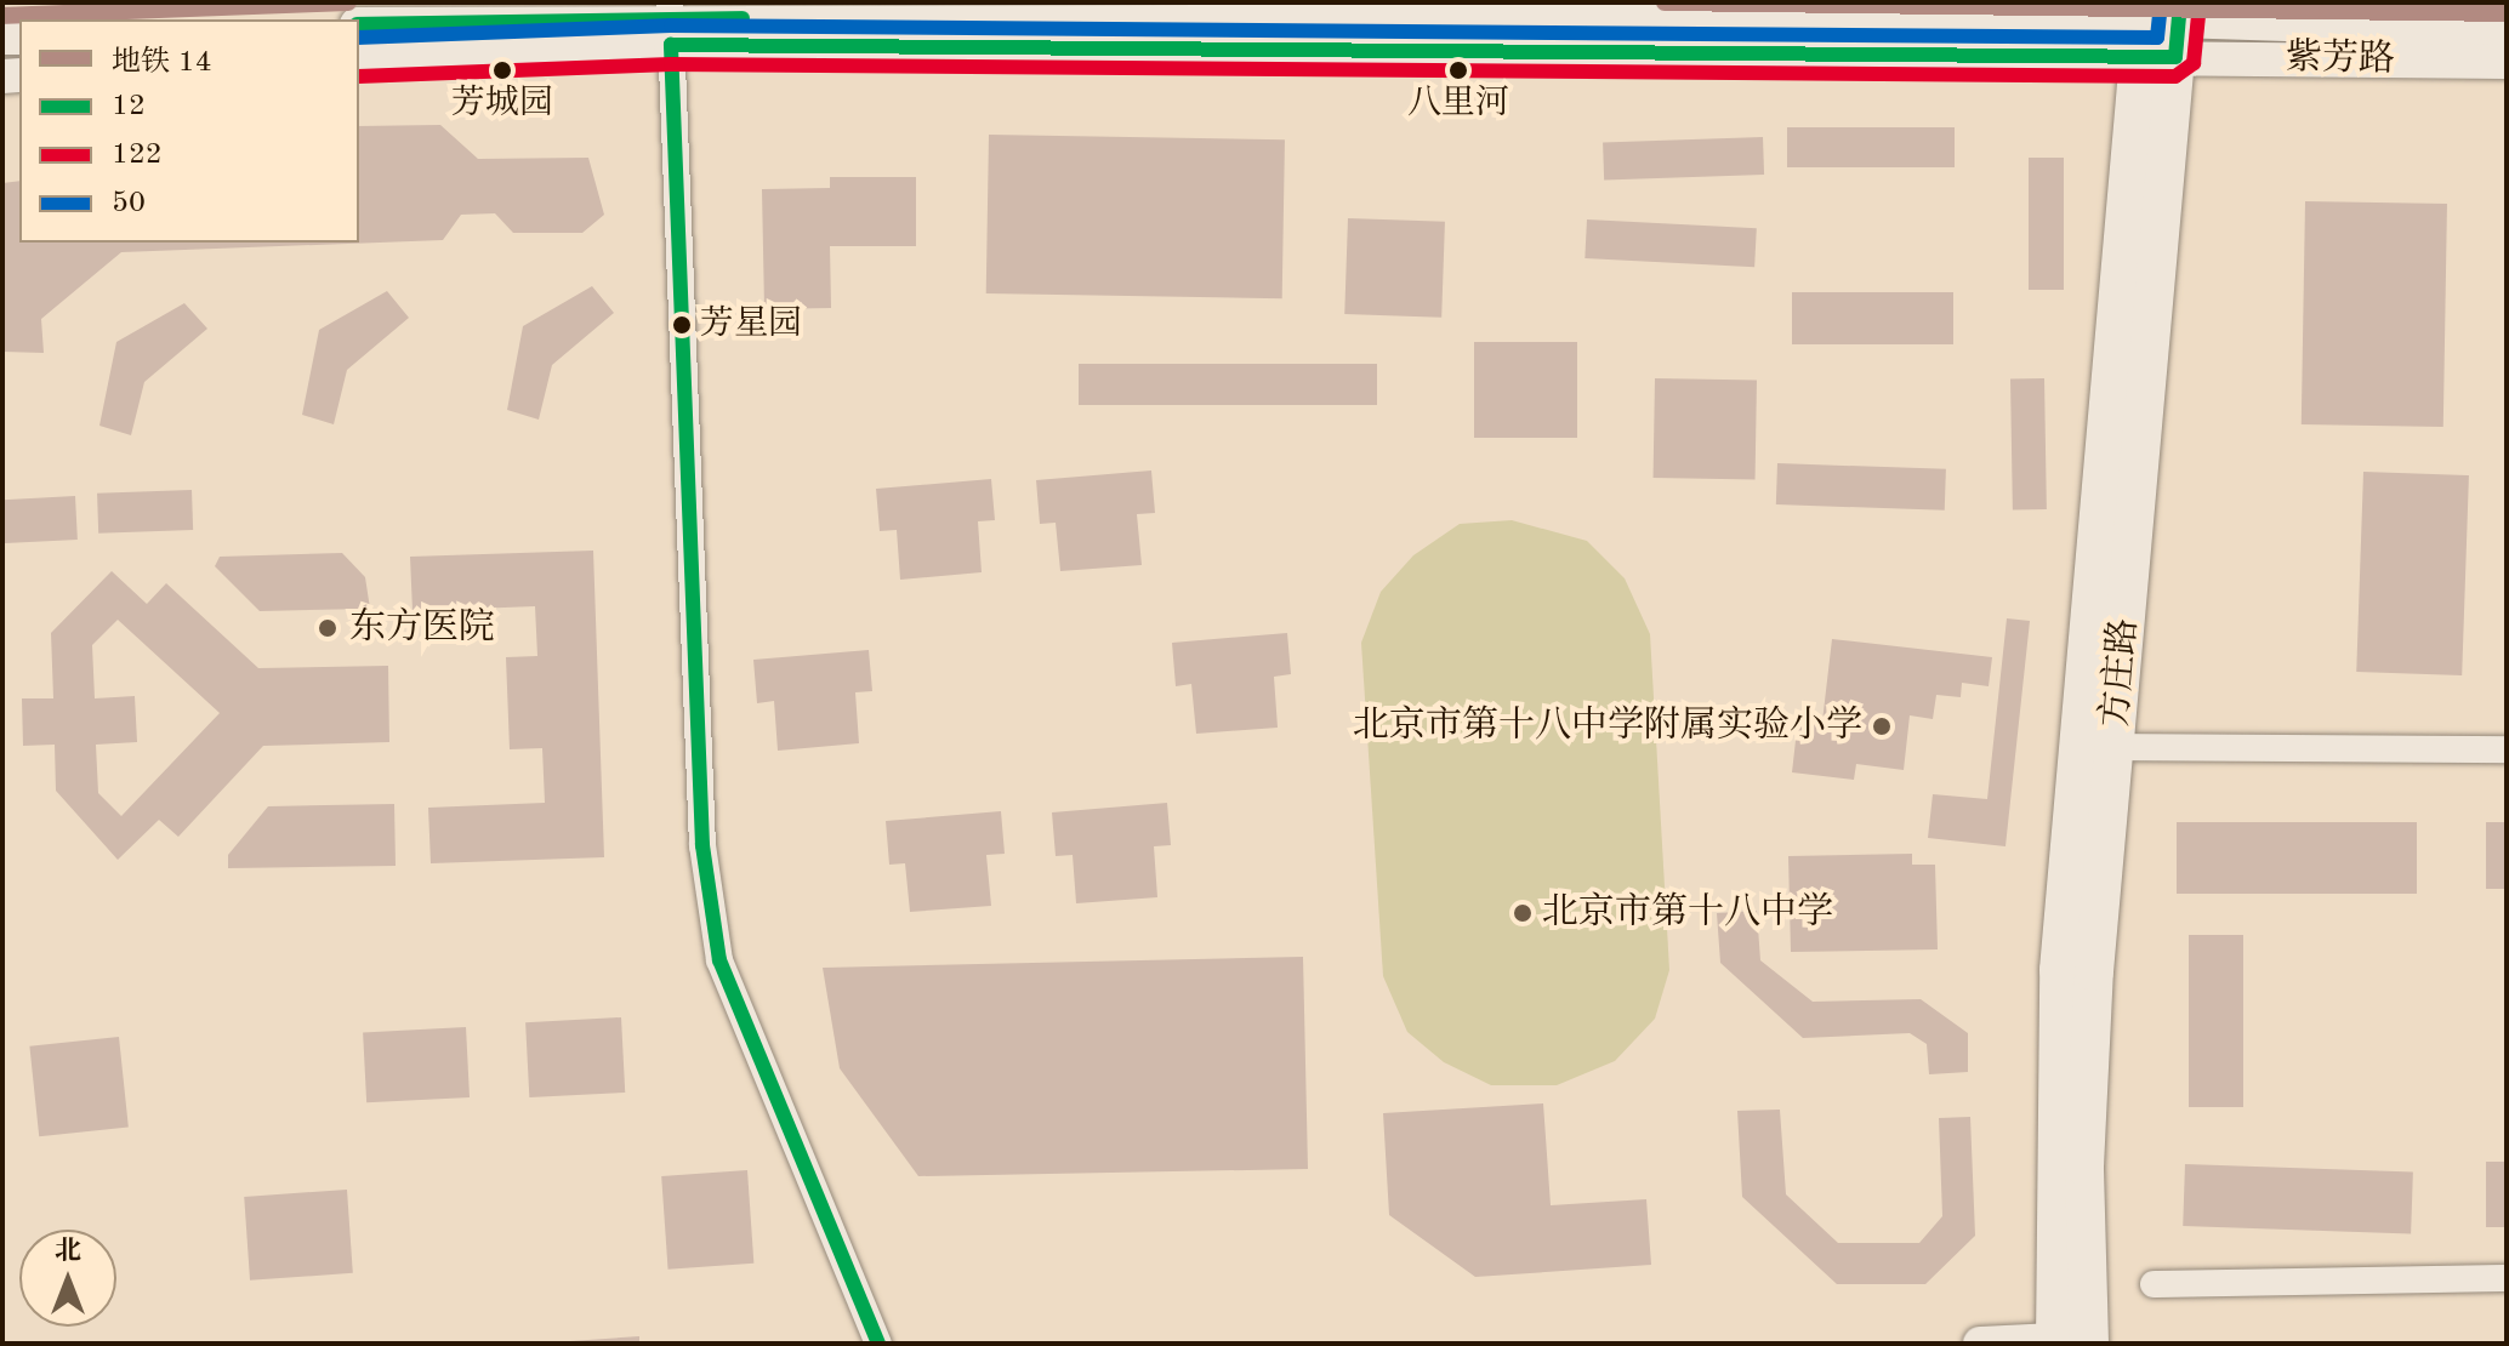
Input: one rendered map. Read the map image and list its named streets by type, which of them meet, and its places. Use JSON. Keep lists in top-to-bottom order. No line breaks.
{"streets":{"main road":["方庄路"],"street":["紫芳路"]},"crossings":[["紫芳路","方庄路"]],"places":["芳城园","八里河","芳星园","东方医院","北京市第十八中学附属实验小学","北京市第十八中学"],"lines":["metro line 14","transit line 12","transit line 50","transit line 122"],"legend":["地铁 14","12","122","50"],"north":"top"}
